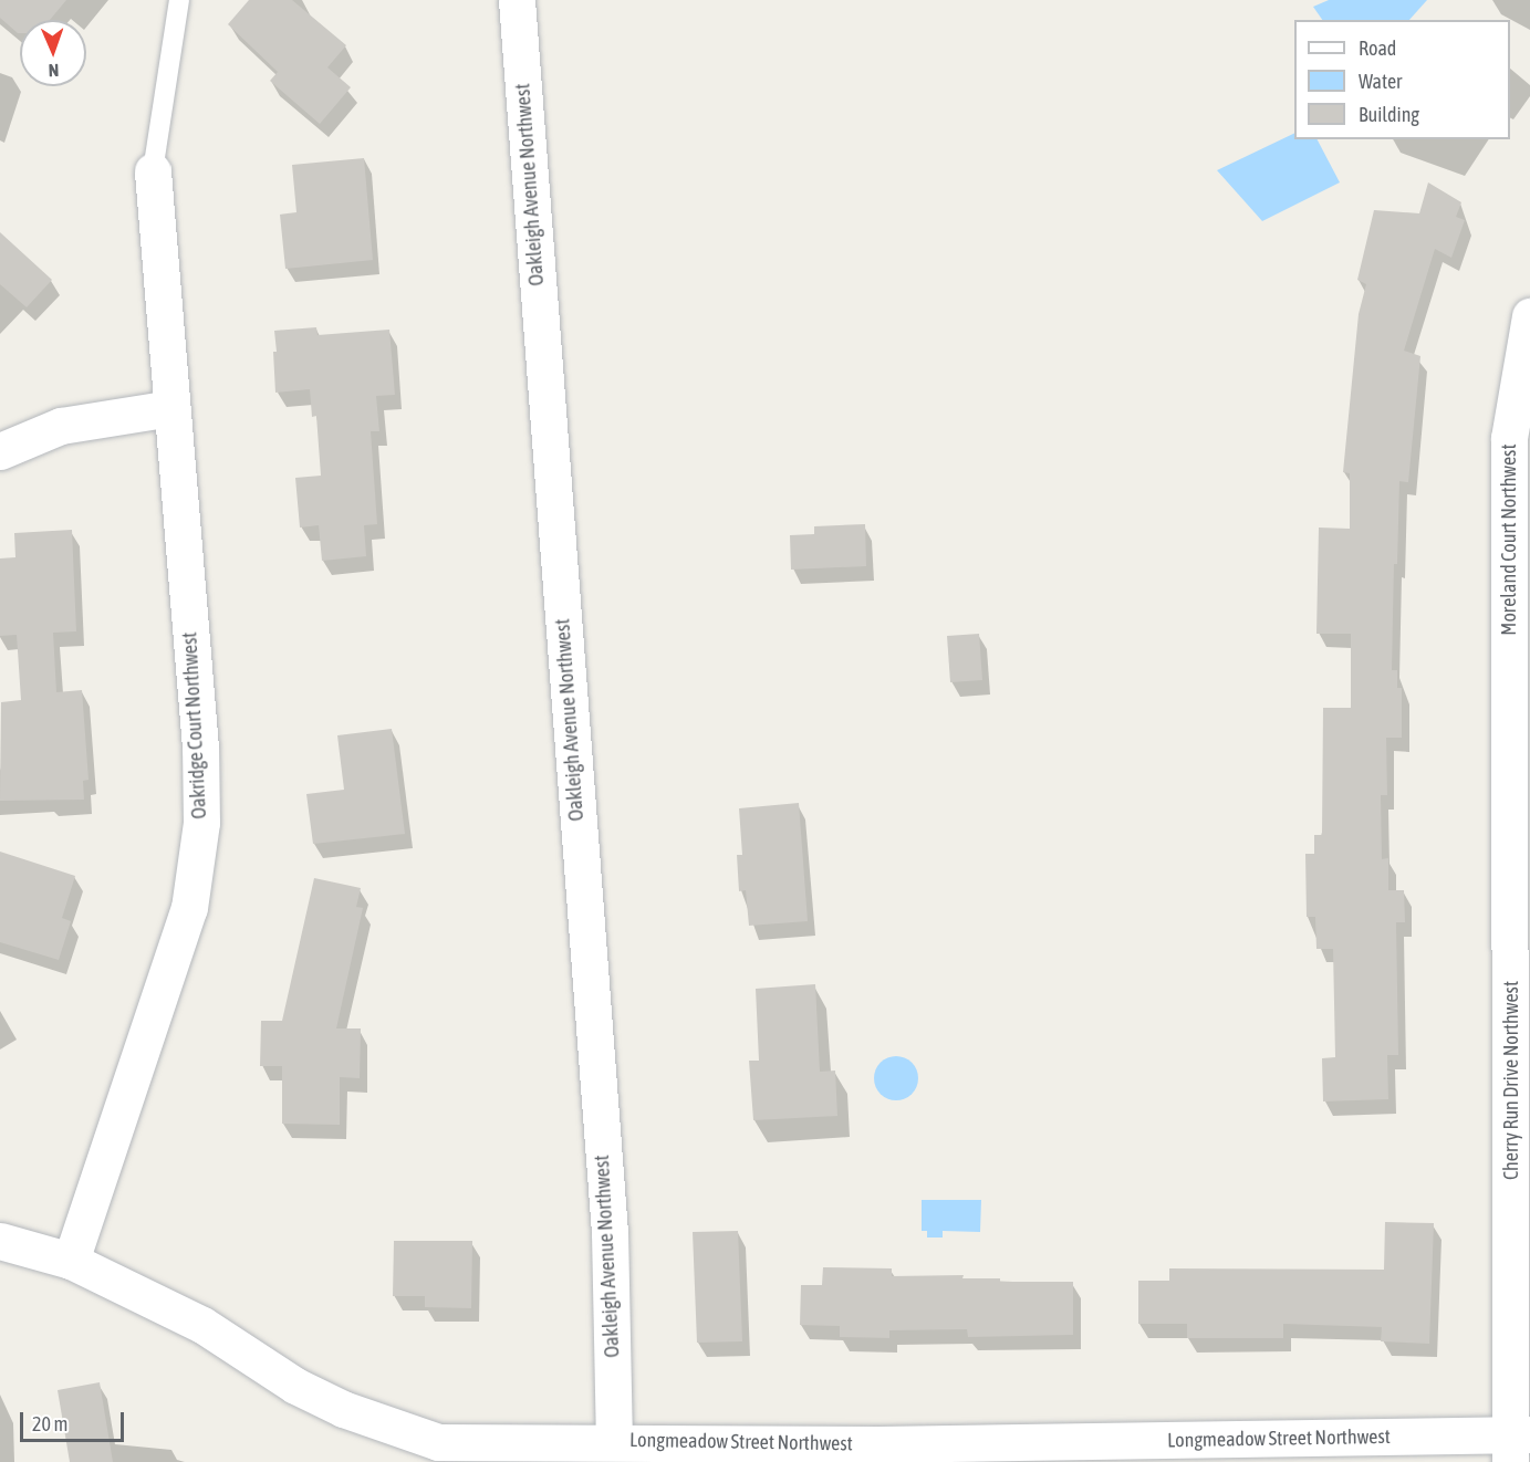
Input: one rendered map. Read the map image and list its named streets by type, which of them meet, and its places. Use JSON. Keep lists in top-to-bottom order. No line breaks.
{"streets":{"street":["Oakleigh Avenue Northwest","Moreland Court Northwest","Oakridge Court Northwest","Cherry Run Drive Northwest","Longmeadow Street Northwest"]},"crossings":[["Oakleigh Avenue Northwest","Longmeadow Street Northwest"],["Moreland Court Northwest","Cherry Run Drive Northwest"],["Oakridge Court Northwest","Longmeadow Street Northwest"],["Cherry Run Drive Northwest","Longmeadow Street Northwest"]],"legend":["Road","Water","Building"],"scale_bar":"20 m","north":"bottom"}
